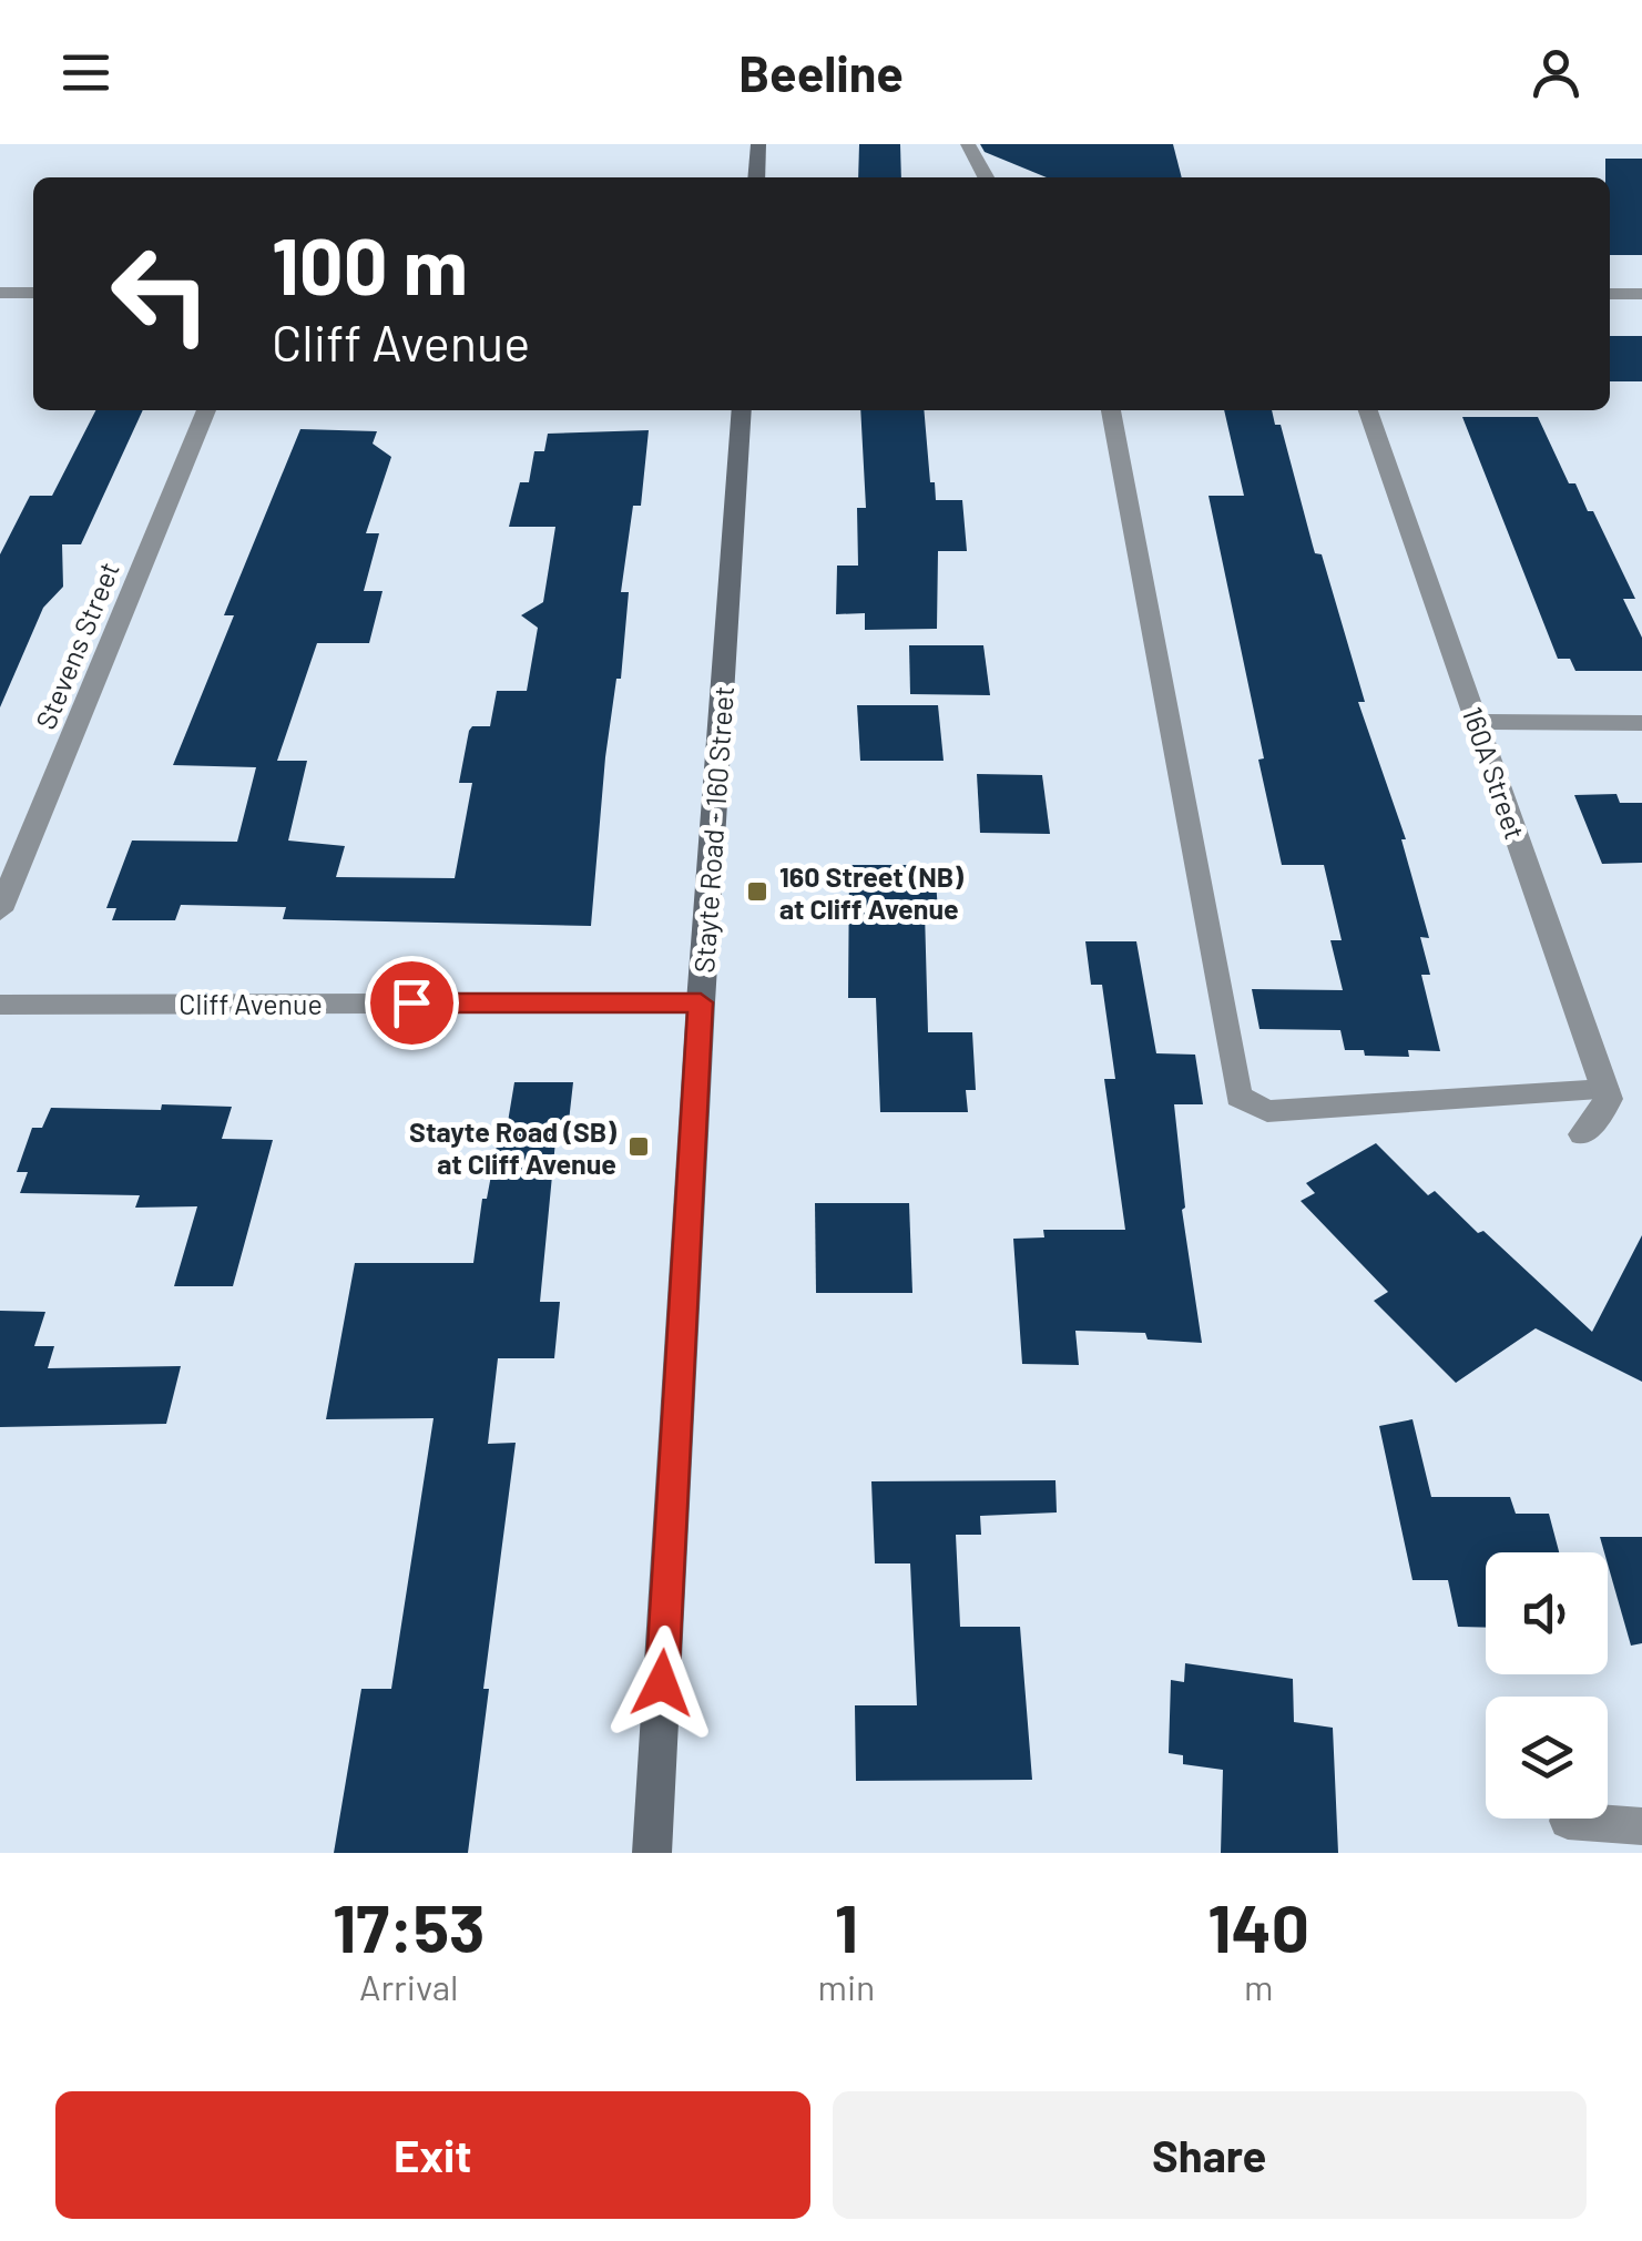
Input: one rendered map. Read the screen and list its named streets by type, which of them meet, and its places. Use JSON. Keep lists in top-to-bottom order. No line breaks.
{"streets":{"main road":["Stayte Road - 160 Street"],"street":["Stevens Street","160A Street","Cliff Avenue"]},"crossings":[["Stayte Road - 160 Street","Cliff Avenue"]],"places":{"transit":["160 Street (NB) at Cliff Avenue","Stayte Road (SB) at Cliff Avenue"]},"page":{"header":"Beeline","turn":["100 m","Cliff Avenue"],"eta":["17:53","Arrival","1","min","140","m"],"buttons":["Exit","Share"]}}
